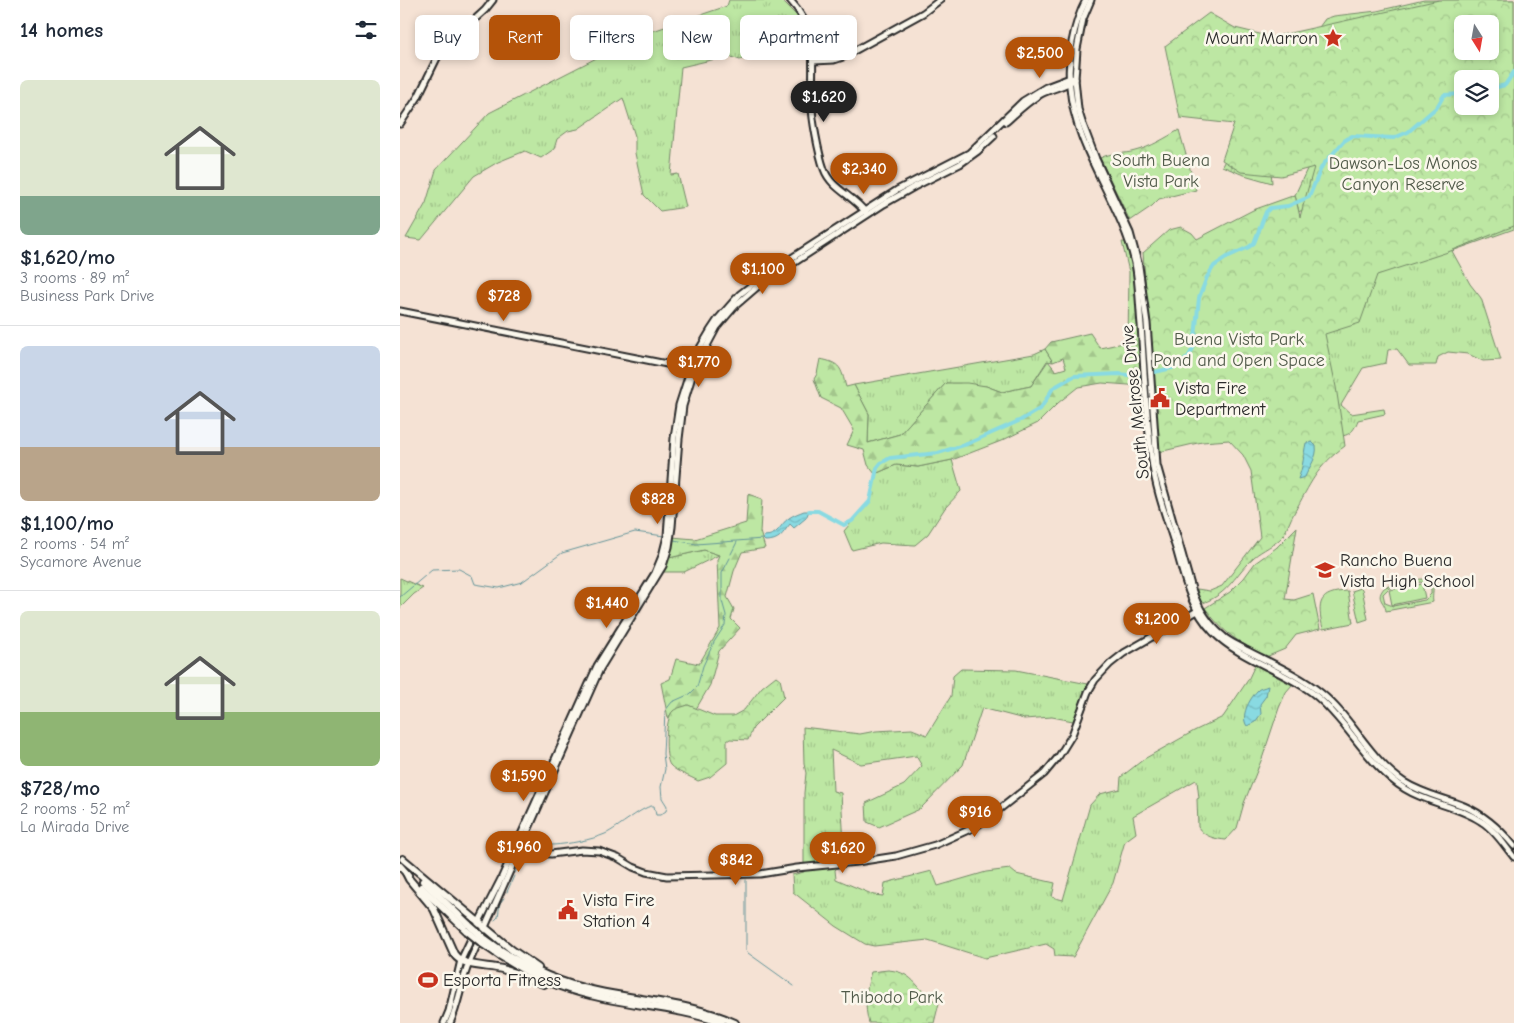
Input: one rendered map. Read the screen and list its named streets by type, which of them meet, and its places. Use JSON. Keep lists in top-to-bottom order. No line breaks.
{"streets":{"main road":["South Melrose Drive"]},"parks":["South Buena Vista Park","Dawson-Los Monos Canyon Reserve","Buena Vista Park Pond and Open Space","Thibodo Park"],"places":{"place":["Mount Marron"],"public building":["Vista Fire Department","Vista Fire Station 4"],"school or university":["Rancho Buena Vista High School"],"sports":["Esporta Fitness"]},"north":"bottom","page":{"heading":"14 homes","chip":["Buy","Rent","Filters","New","Apartment"],"price":["$2,500","$1,620","$2,340","$1,100","$728","$1,770","$828","$1,440","$1,200","$1,590","$916","$1,960","$1,620","$842"],"list":[{"name":"$1,620/mo","note":"3 rooms · 89 m² · Business Park Drive"},{"name":"$1,100/mo","note":"2 rooms · 54 m² · Sycamore Avenue"},{"name":"$728/mo","note":"2 rooms · 52 m² · La Mirada Drive"}]}}
